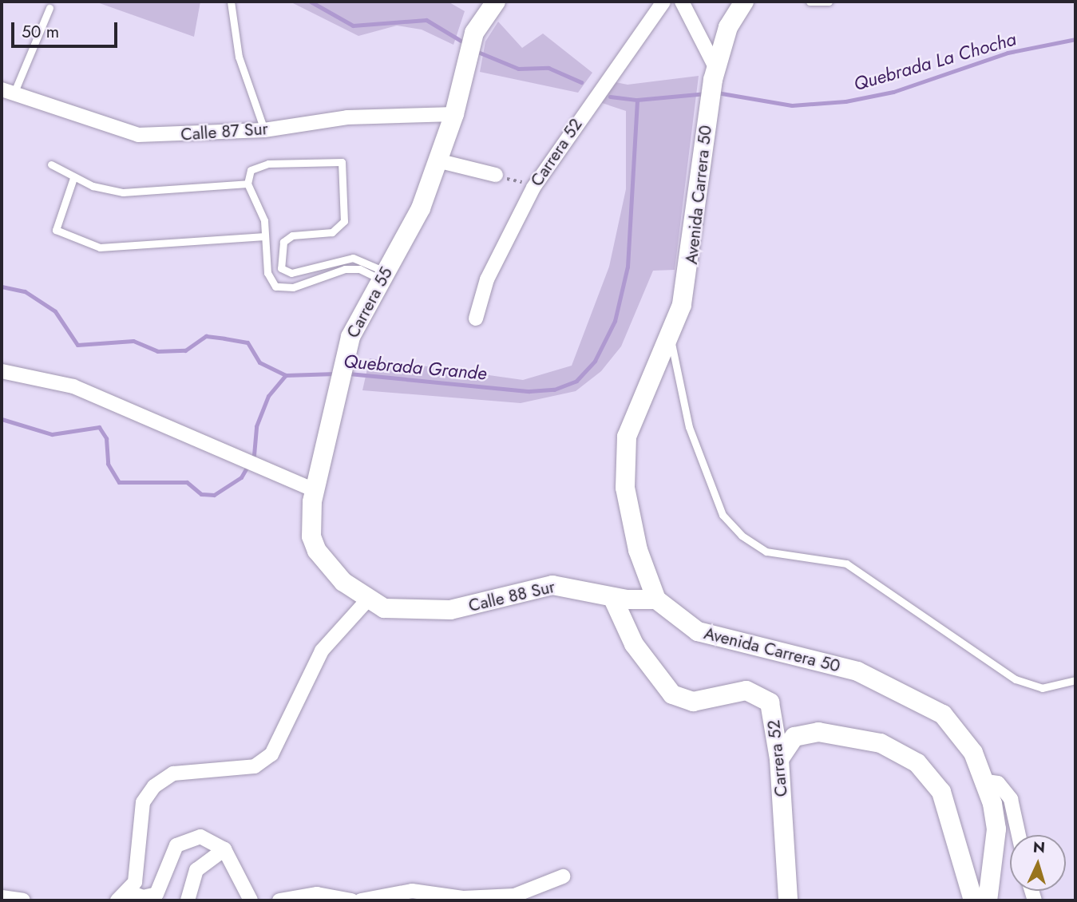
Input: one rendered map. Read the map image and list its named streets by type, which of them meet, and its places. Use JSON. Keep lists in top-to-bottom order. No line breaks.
{"streets":{"street":["Calle 87 Sur","Carrera 52","Avenida Carrera 50","Carrera 55","Calle 88 Sur"]},"crossings":[["Calle 87 Sur","Carrera 55"],["Carrera 52","Calle 88 Sur"],["Avenida Carrera 50","Calle 88 Sur"],["Carrera 55","Calle 88 Sur"]],"water":["Quebrada La Chocha","Quebrada Grande"],"scale_bar":"50 m","north":"top"}
